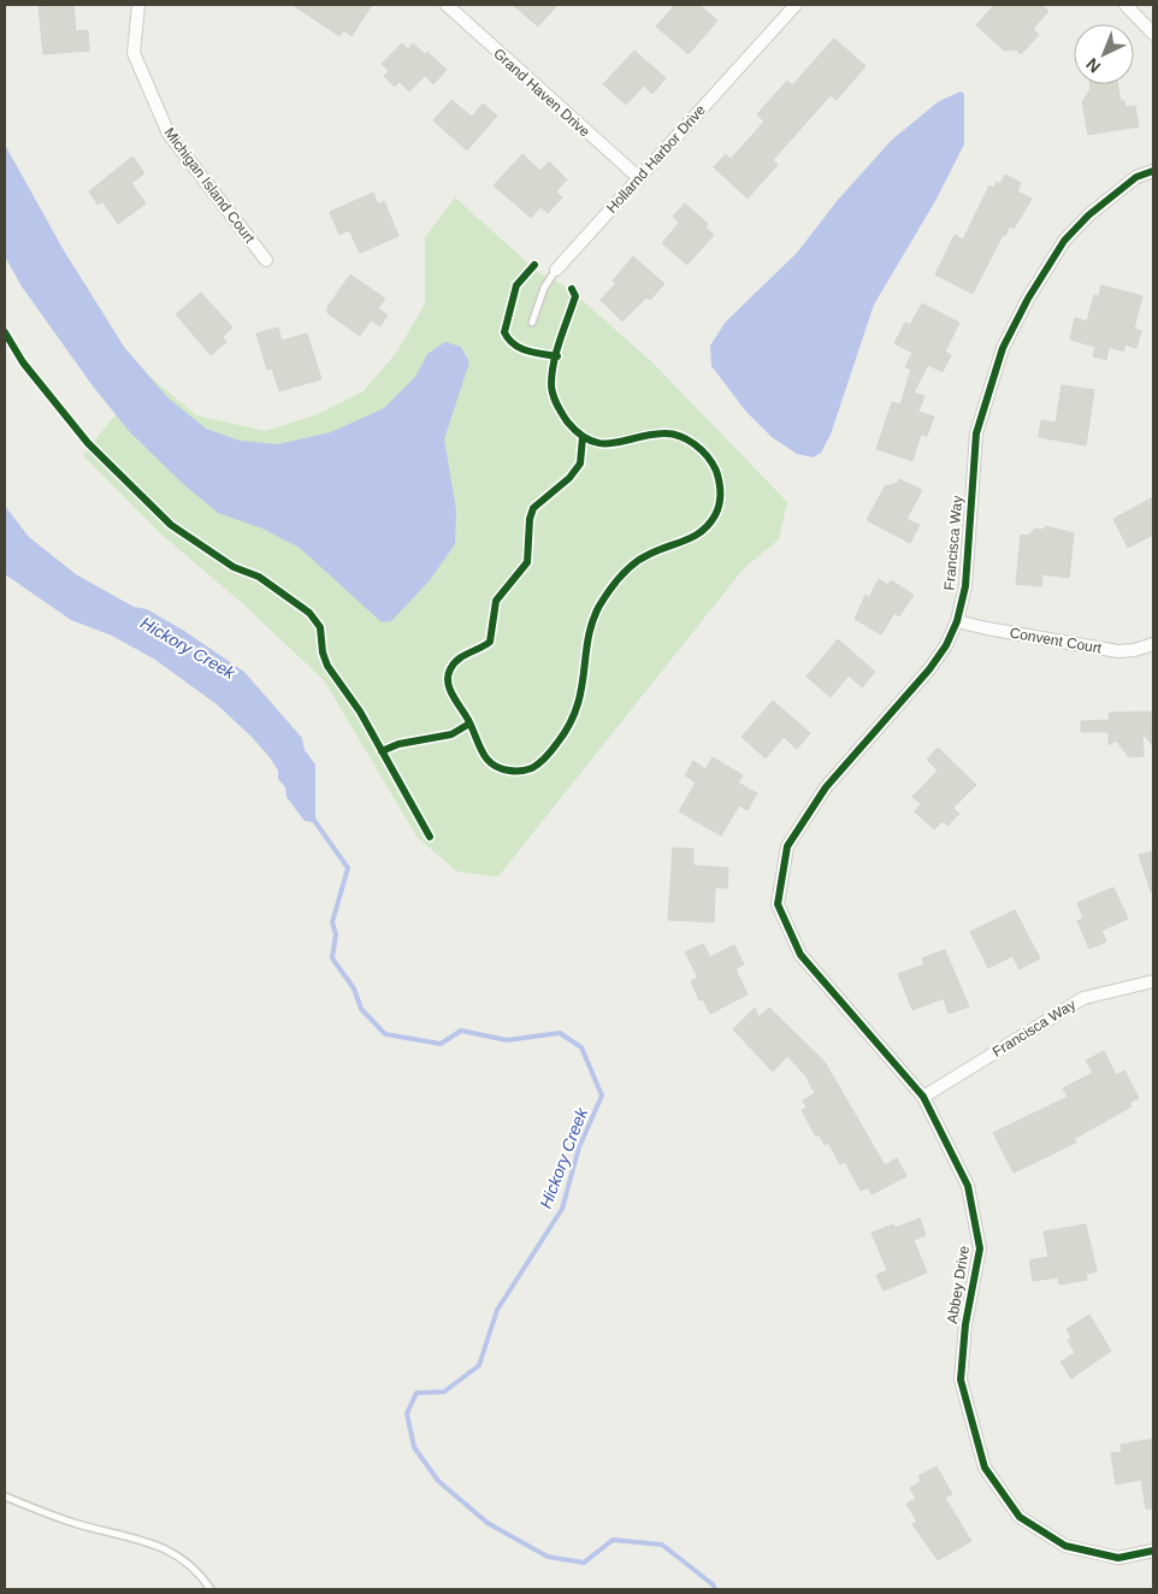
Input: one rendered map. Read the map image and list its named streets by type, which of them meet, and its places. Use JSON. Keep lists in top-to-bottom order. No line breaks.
{"streets":{"street":["Grand Haven Drive","Hollarnd Harbor Drive","Michigan Island Court","Francisca Way","Convent Court","Abbey Drive"]},"crossings":[["Grand Haven Drive","Hollarnd Harbor Drive"],["Francisca Way","Convent Court"],["Francisca Way","Abbey Drive"]],"water":["Hickory Creek"],"north":"bottom left"}
